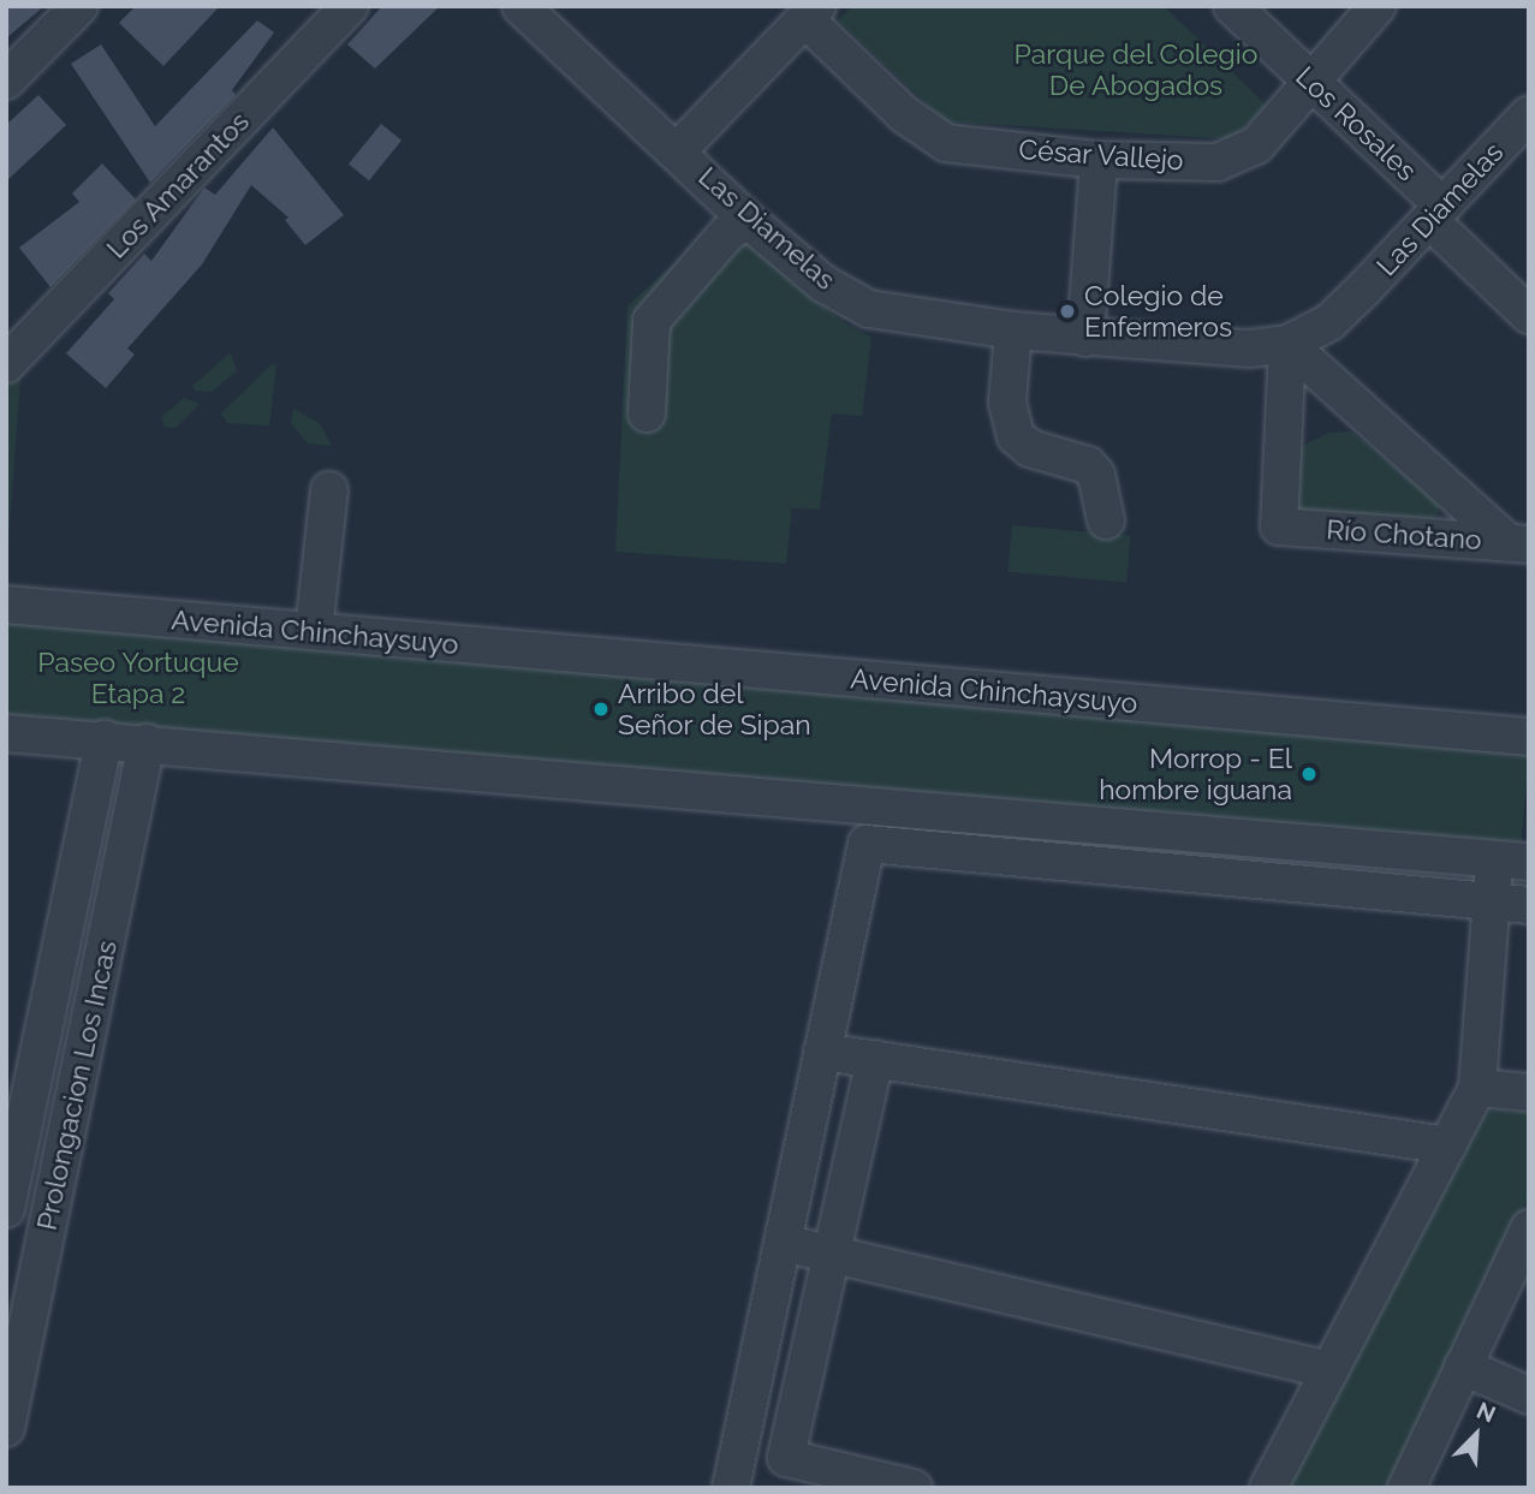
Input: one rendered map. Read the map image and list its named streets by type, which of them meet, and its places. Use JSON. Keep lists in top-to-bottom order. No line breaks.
{"streets":{"street":["Los Rosales","César Vallejo","Los Amarantos","Las Diamelas","Río Chotano","Avenida Chinchaysuyo","Prolongacion Los Incas"]},"crossings":[["Los Rosales","César Vallejo"],["Los Rosales","Las Diamelas"],["Las Diamelas","Río Chotano"]],"parks":["Parque del Colegio De Abogados","Paseo Yortuque Etapa 2"],"places":["Colegio de Enfermeros","Arribo del Señor de Sipan","Morrop - El hombre iguana"],"north":"top right"}
